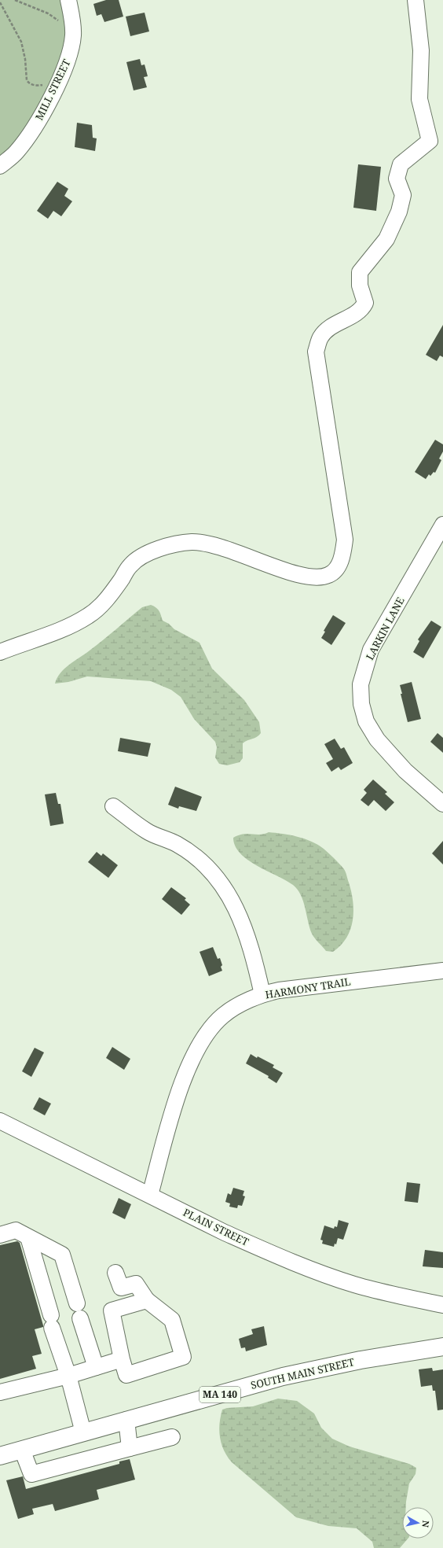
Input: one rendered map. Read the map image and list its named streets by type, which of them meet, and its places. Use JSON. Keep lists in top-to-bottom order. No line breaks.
{"streets":{"main road":["SOUTH MAIN STREET","MA 140"],"street":["MILL STREET","LARKIN LANE","HARMONY TRAIL","PLAIN STREET"]},"crossings":[["HARMONY TRAIL","PLAIN STREET"]],"north":"right"}
